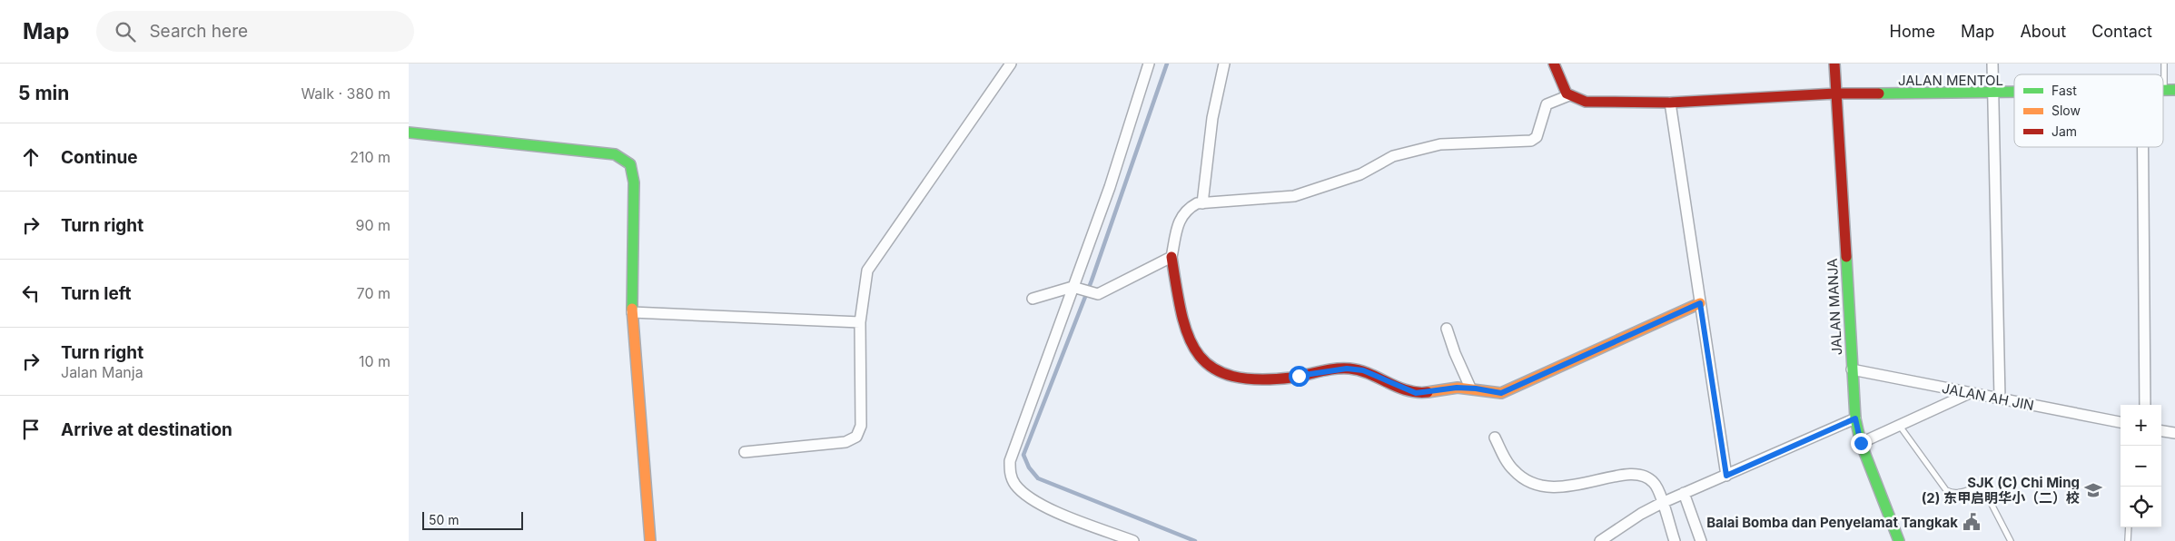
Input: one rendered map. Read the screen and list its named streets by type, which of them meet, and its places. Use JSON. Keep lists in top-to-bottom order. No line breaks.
{"streets":{"street":["JALAN MENTOL","JALAN MANJA","JALAN AH JIN"]},"crossings":[["JALAN MENTOL","JALAN MANJA"],["JALAN MANJA","JALAN AH JIN"]],"places":{"school or university":["SJK (C) Chi Ming (2) 东甲启明华小（二）校"],"public building":["Balai Bomba dan Penyelamat Tangkak"]},"legend":["Fast","Slow","Jam"],"scale_bar":"50 m","page":{"header":"Map","search":"Search here","nav":["Home","Map","About","Contact"],"heading":["5 min","Walk · 380 m"],"list":[["Continue","210 m"],["Turn right","90 m"],["Turn left","70 m"],["Turn right","Jalan Manja","10 m"],"Arrive at destination"],"map_buttons":["+","−"],"scale":"50 m"}}
